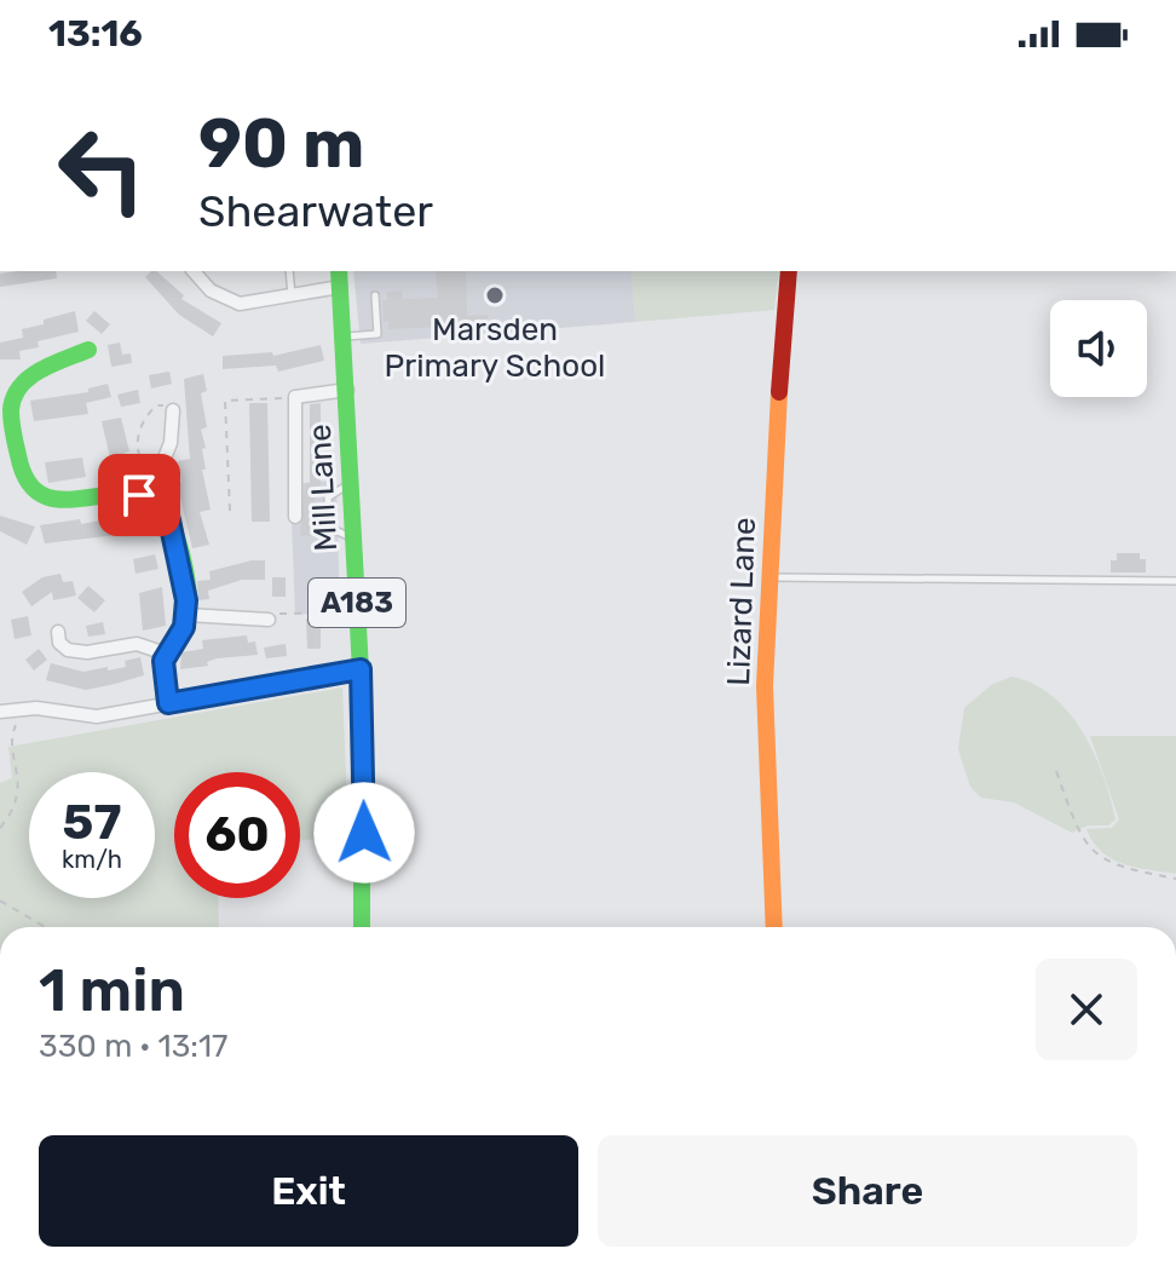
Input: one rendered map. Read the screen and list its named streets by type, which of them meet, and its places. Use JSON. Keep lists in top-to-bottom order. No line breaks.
{"streets":{"street":["Mill Lane","Lizard Lane","A183"]},"places":["Marsden Primary School"],"page":{"status":"13:16","turn":["90 m","Shearwater"],"speed":"57 km/h","limit":"60","heading":["1 min","330 m · 13:17"],"buttons":["Exit","Share"]}}
